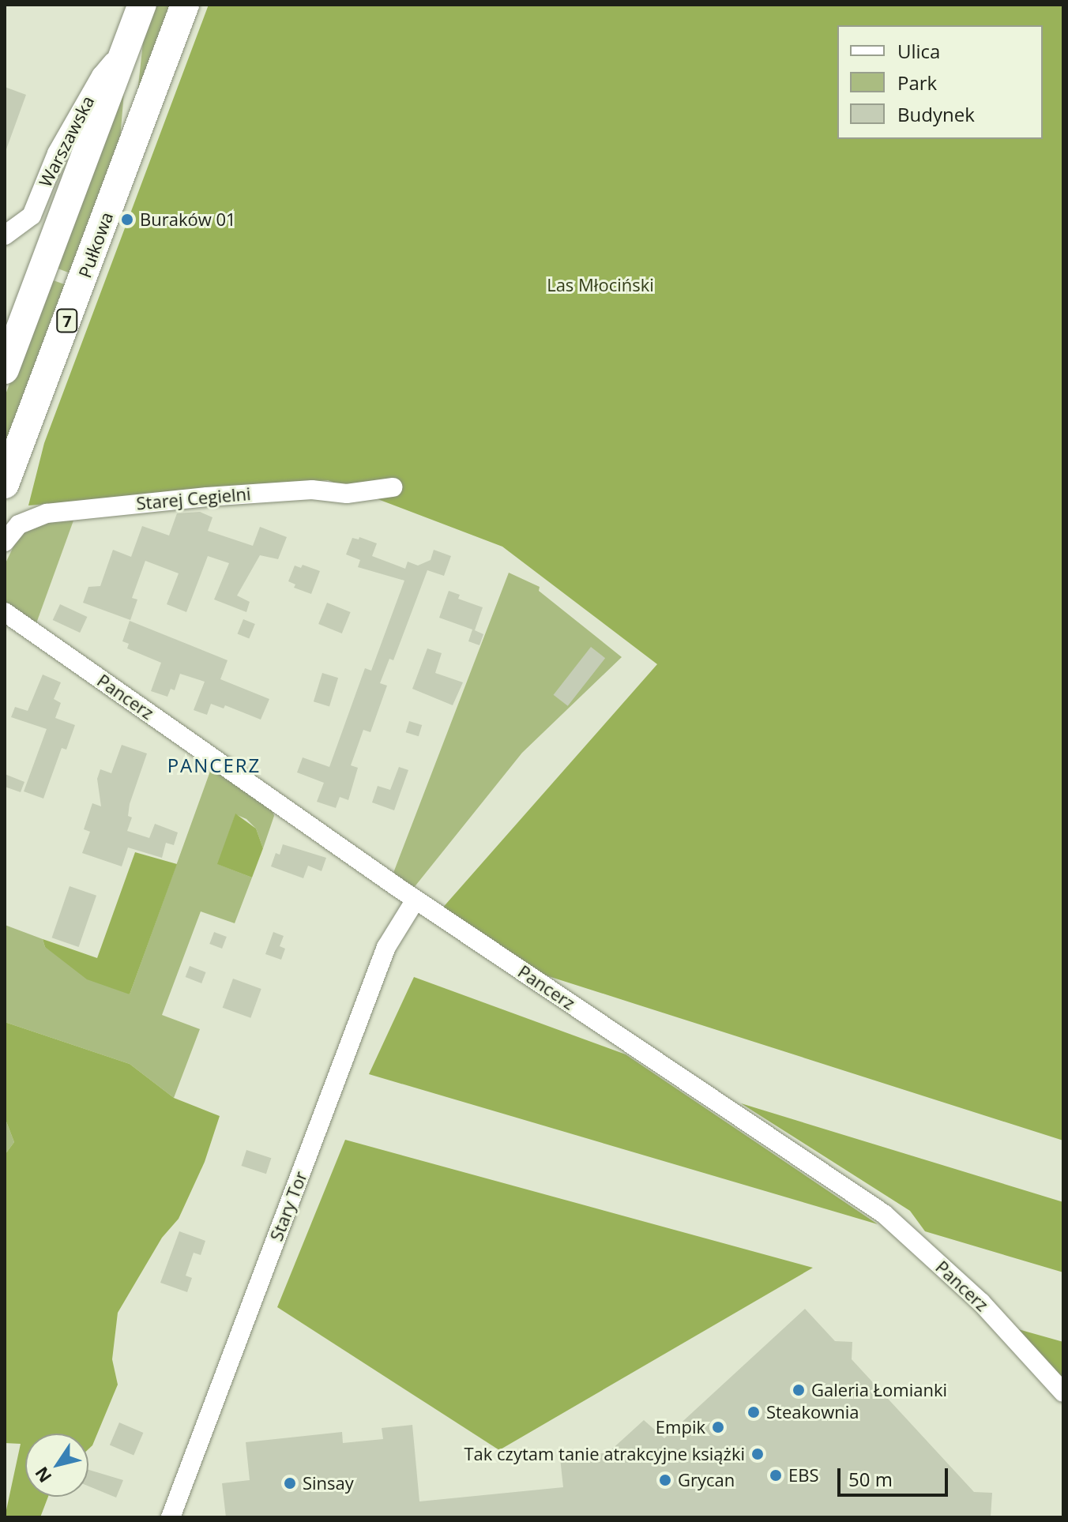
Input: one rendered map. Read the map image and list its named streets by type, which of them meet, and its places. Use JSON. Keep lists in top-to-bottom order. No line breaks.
{"streets":{"highway":["Pułkowa","7"],"street":["Warszawska","Starej Cegielni","Pancerz","Stary Tor"]},"crossings":[["Pancerz","Stary Tor"]],"districts":["PANCERZ"],"parks":["Las Młociński"],"places":["Buraków 01","Galeria Łomianki","Steakownia","Empik","Tak czytam tanie atrakcyjne książki","EBS","Grycan","Sinsay"],"legend":["Ulica","Park","Budynek"],"scale_bar":"50 m","north":"bottom left"}
